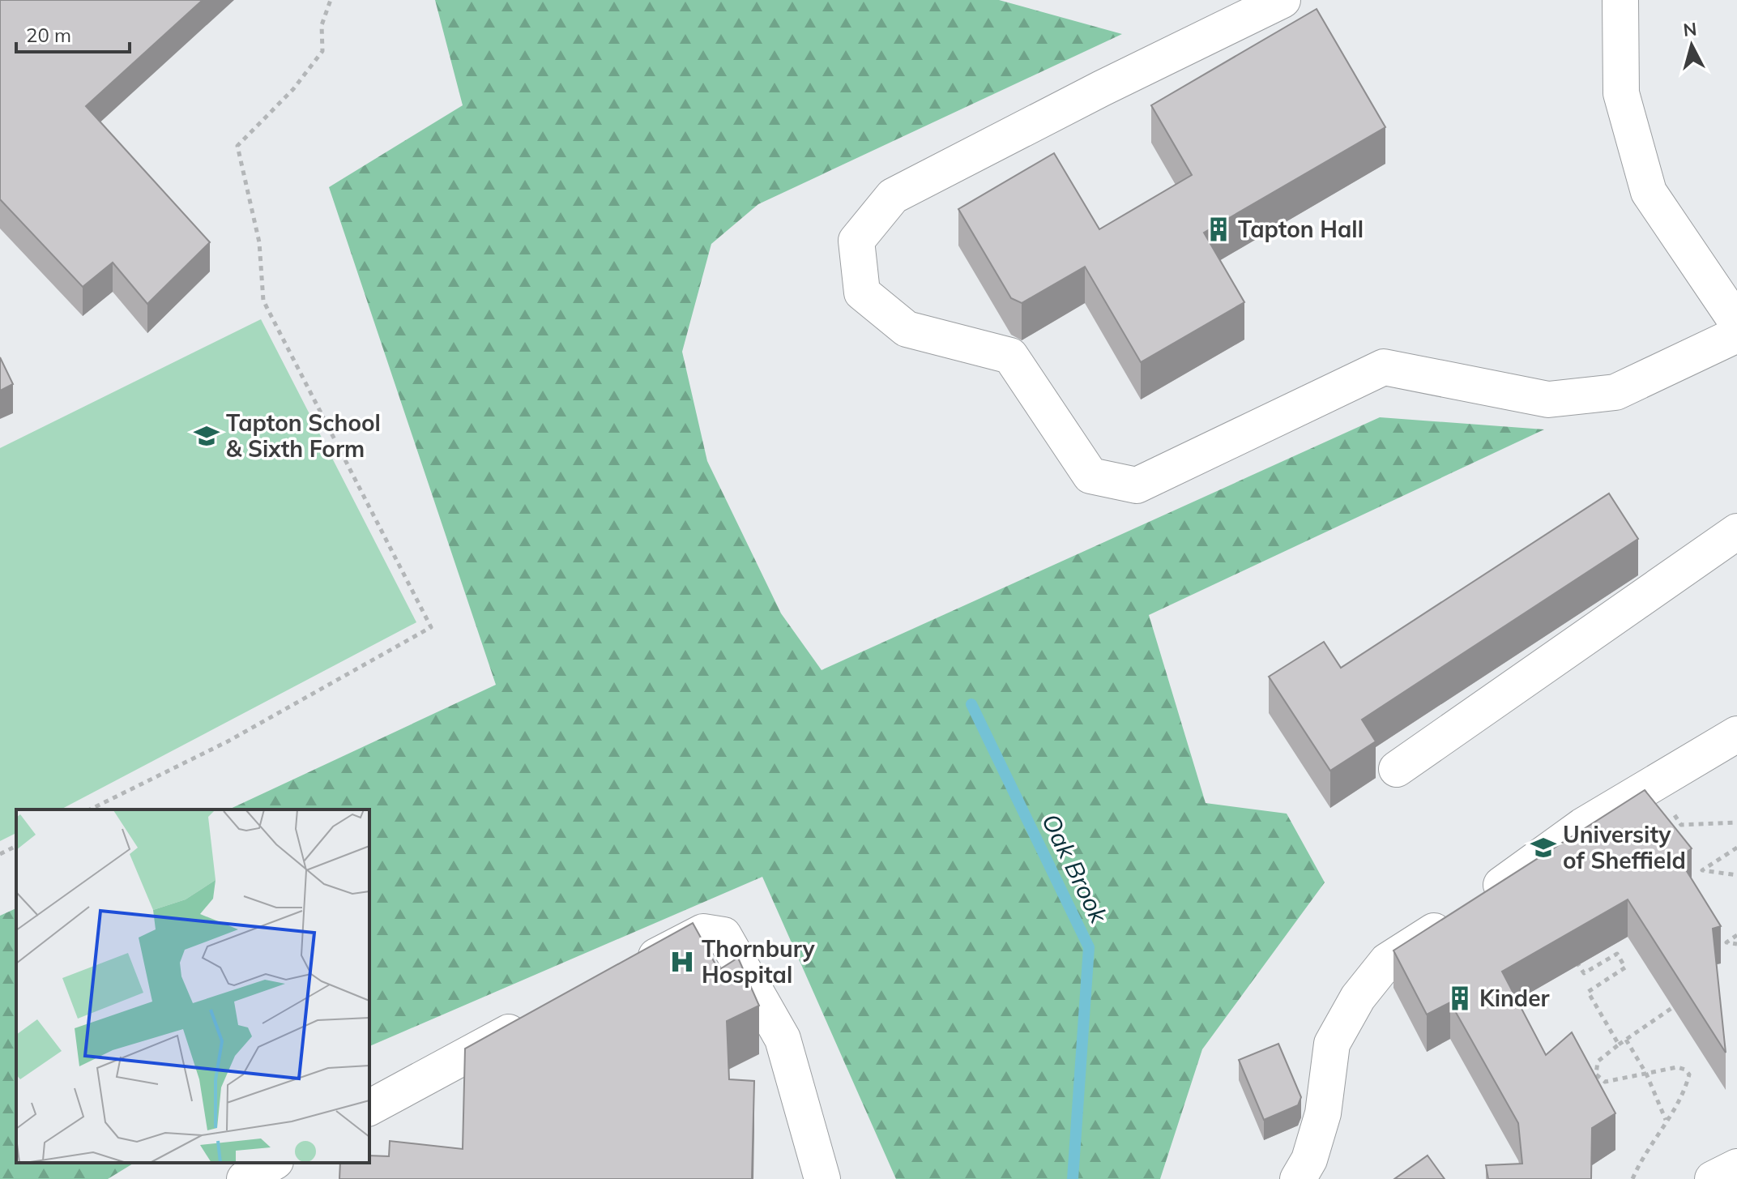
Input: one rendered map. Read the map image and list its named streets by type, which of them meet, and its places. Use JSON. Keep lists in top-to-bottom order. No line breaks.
{"water":["Oak Brook"],"places":{"building":["Tapton Hall","Kinder"],"school or university":["Tapton School & Sixth Form","University of Sheffield"],"hospital":["Thornbury Hospital"]},"scale_bar":"20 m","north":"top"}
